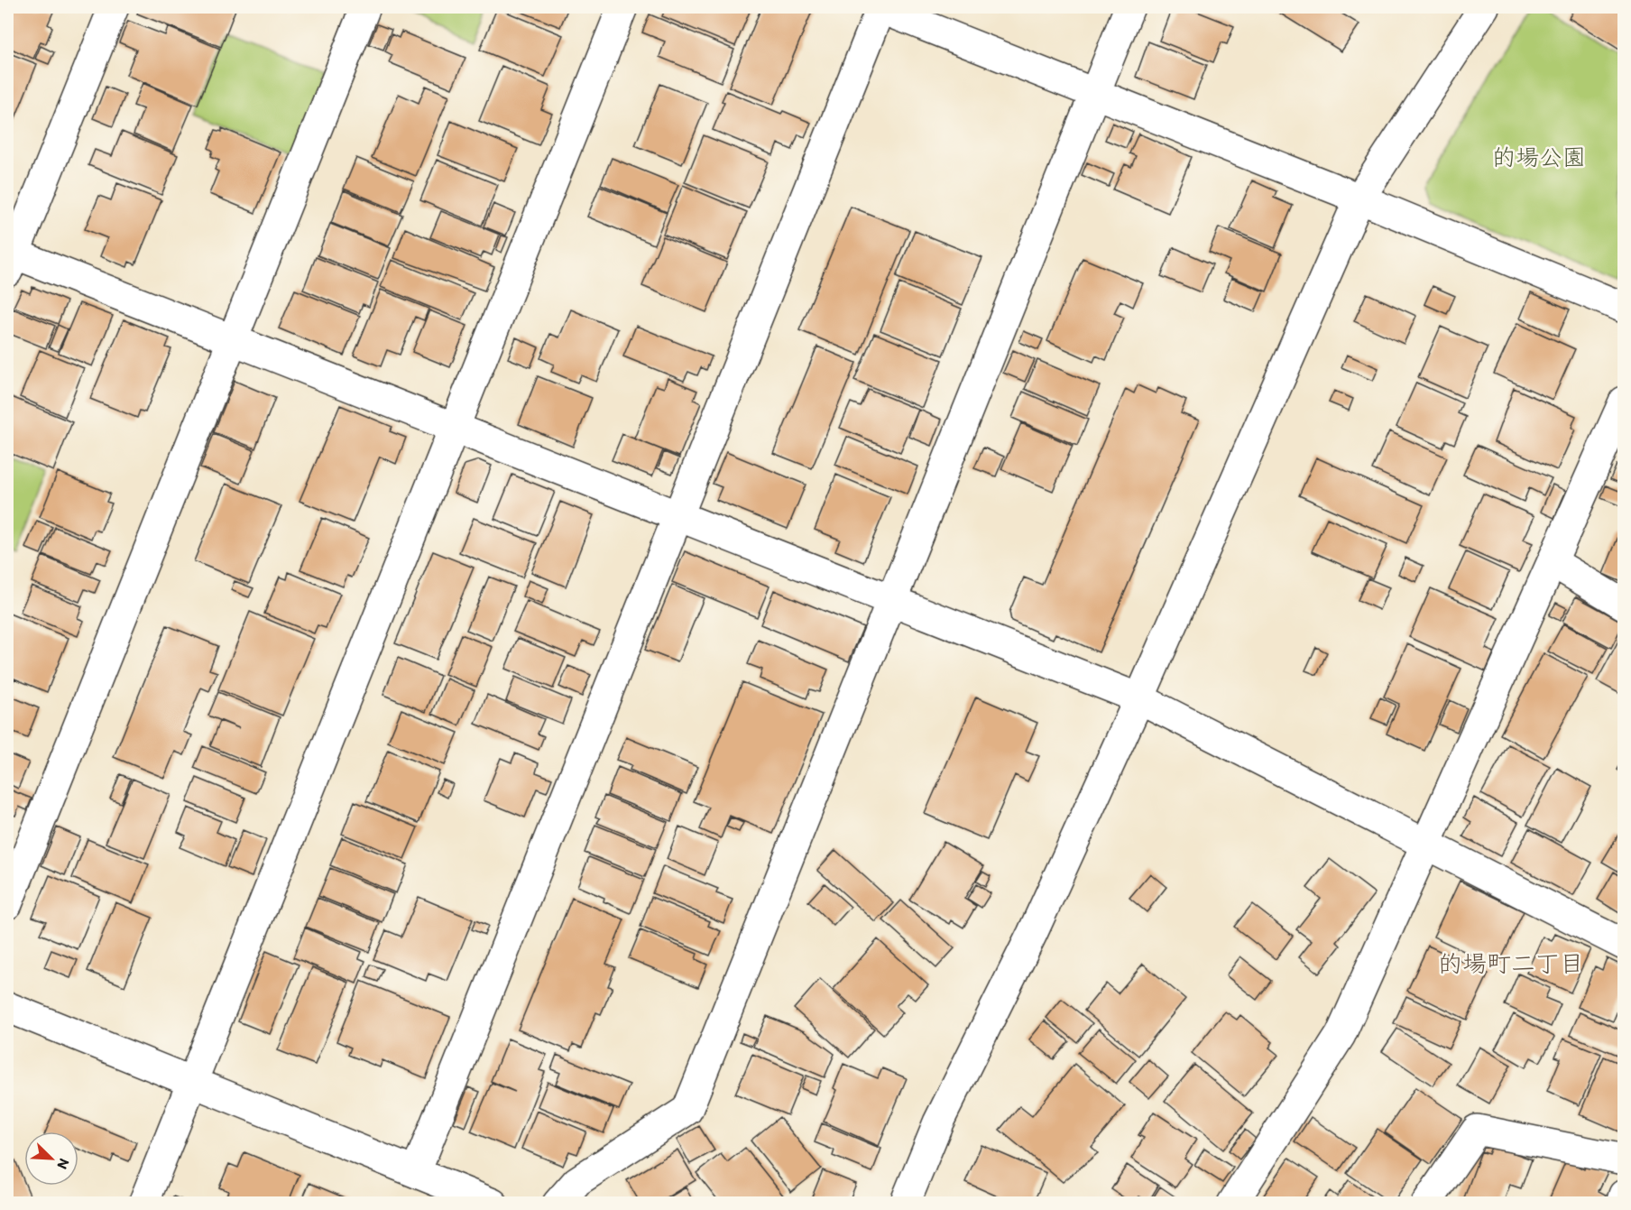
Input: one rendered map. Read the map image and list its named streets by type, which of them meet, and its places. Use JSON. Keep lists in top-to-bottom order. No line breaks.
{"districts":["的場町二丁目"],"parks":["的場公園"],"north":"bottom right"}
